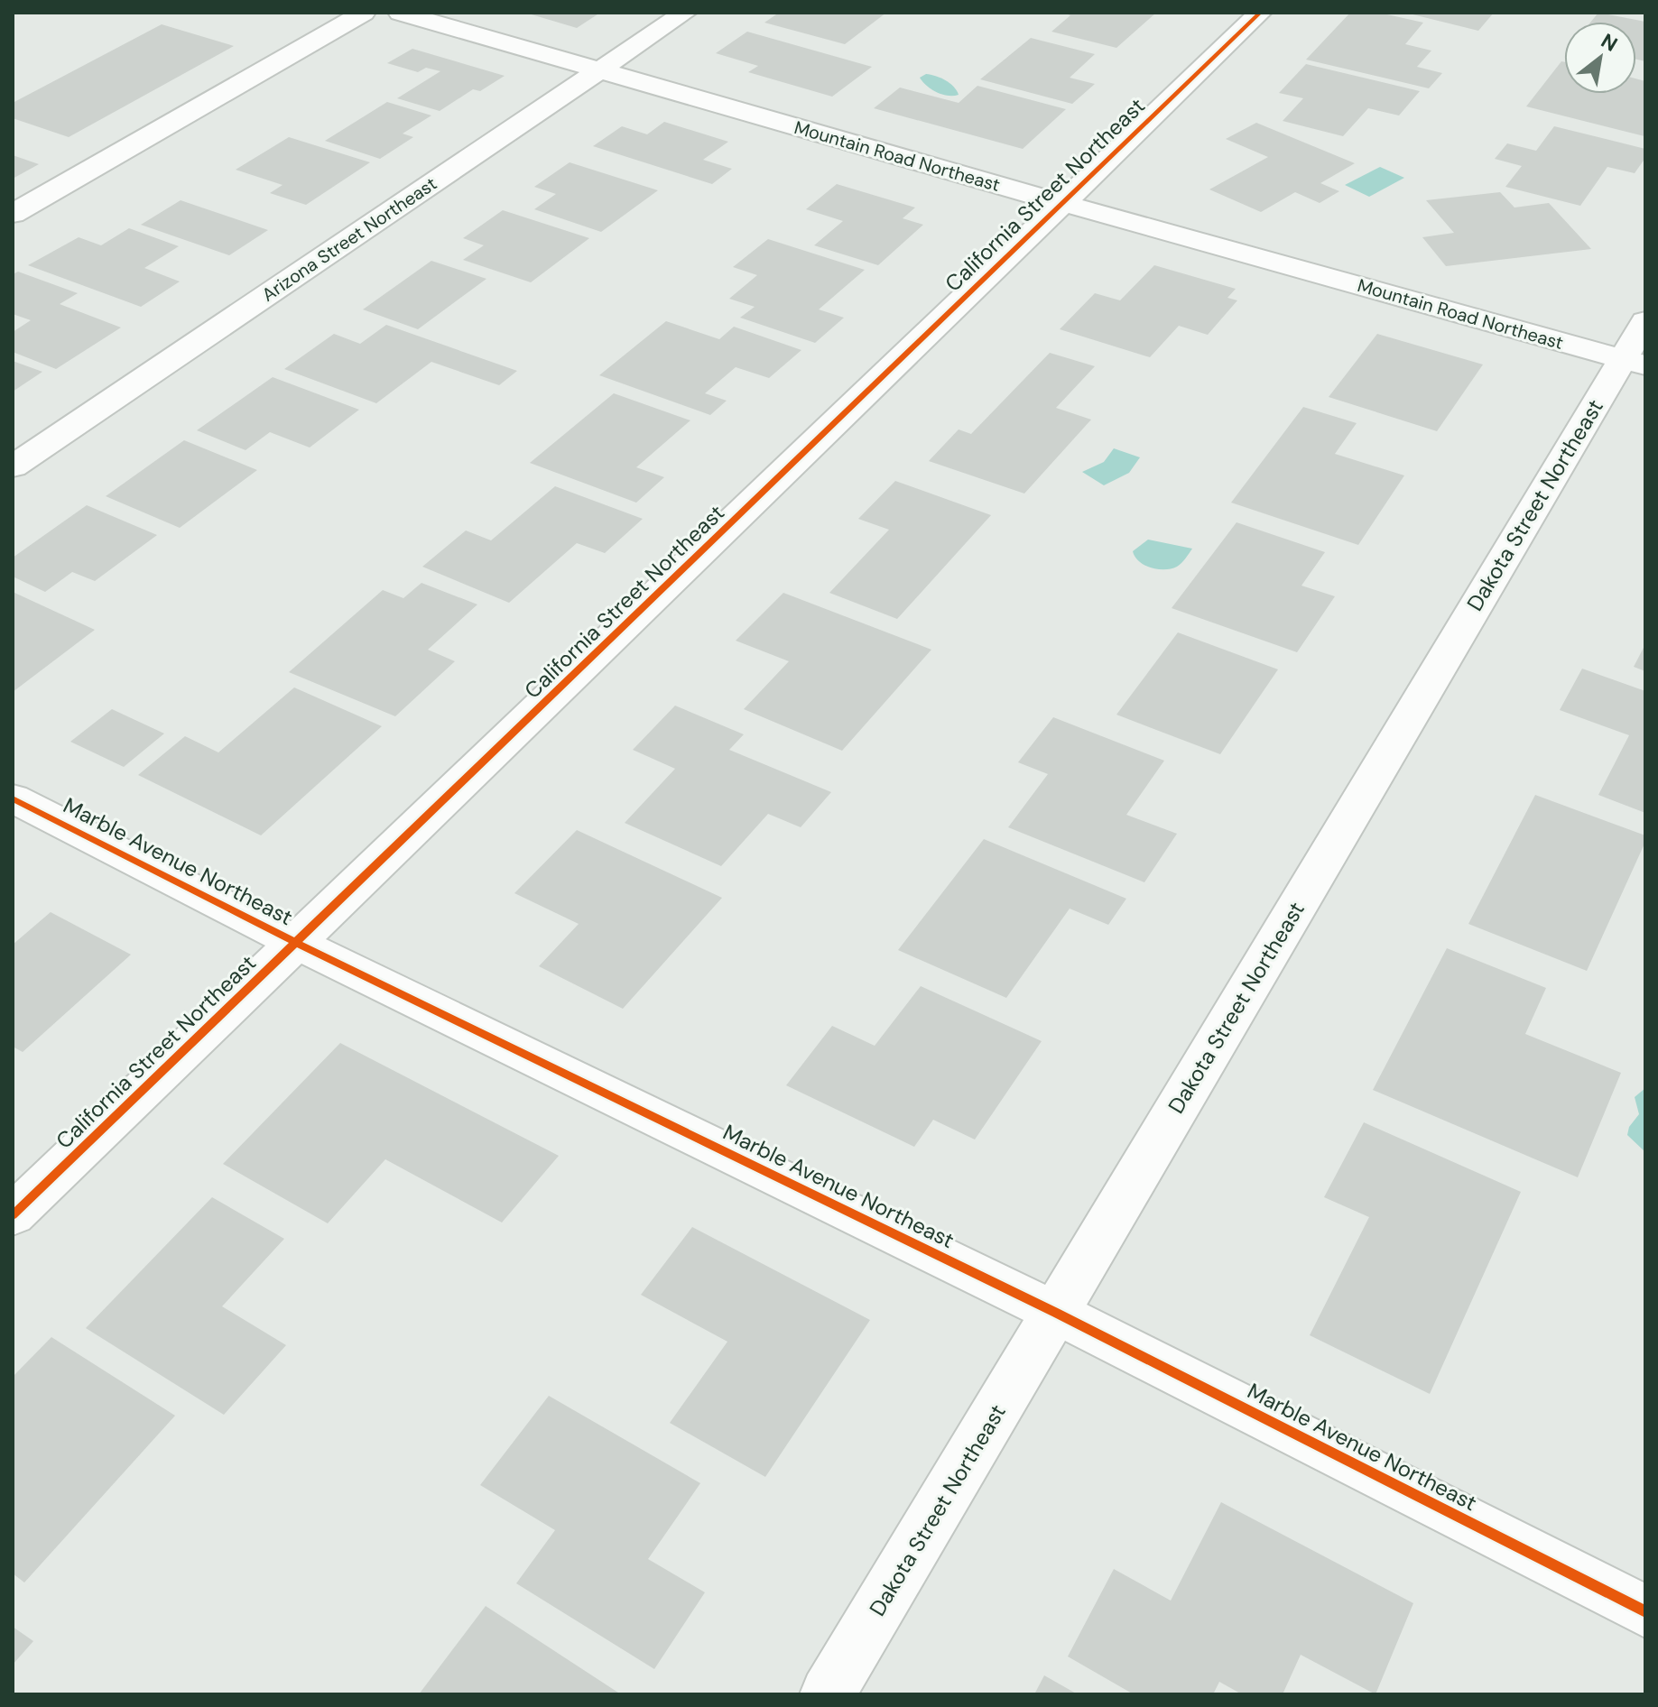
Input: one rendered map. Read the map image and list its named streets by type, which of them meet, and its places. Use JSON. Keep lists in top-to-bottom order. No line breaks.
{"streets":{"street":["Mountain Road Northeast","California Street Northeast","Arizona Street Northeast","Dakota Street Northeast","Marble Avenue Northeast"]},"crossings":[["Mountain Road Northeast","California Street Northeast"],["Mountain Road Northeast","Arizona Street Northeast"],["Mountain Road Northeast","Dakota Street Northeast"],["California Street Northeast","Marble Avenue Northeast"],["Dakota Street Northeast","Marble Avenue Northeast"]],"north":"top right"}
